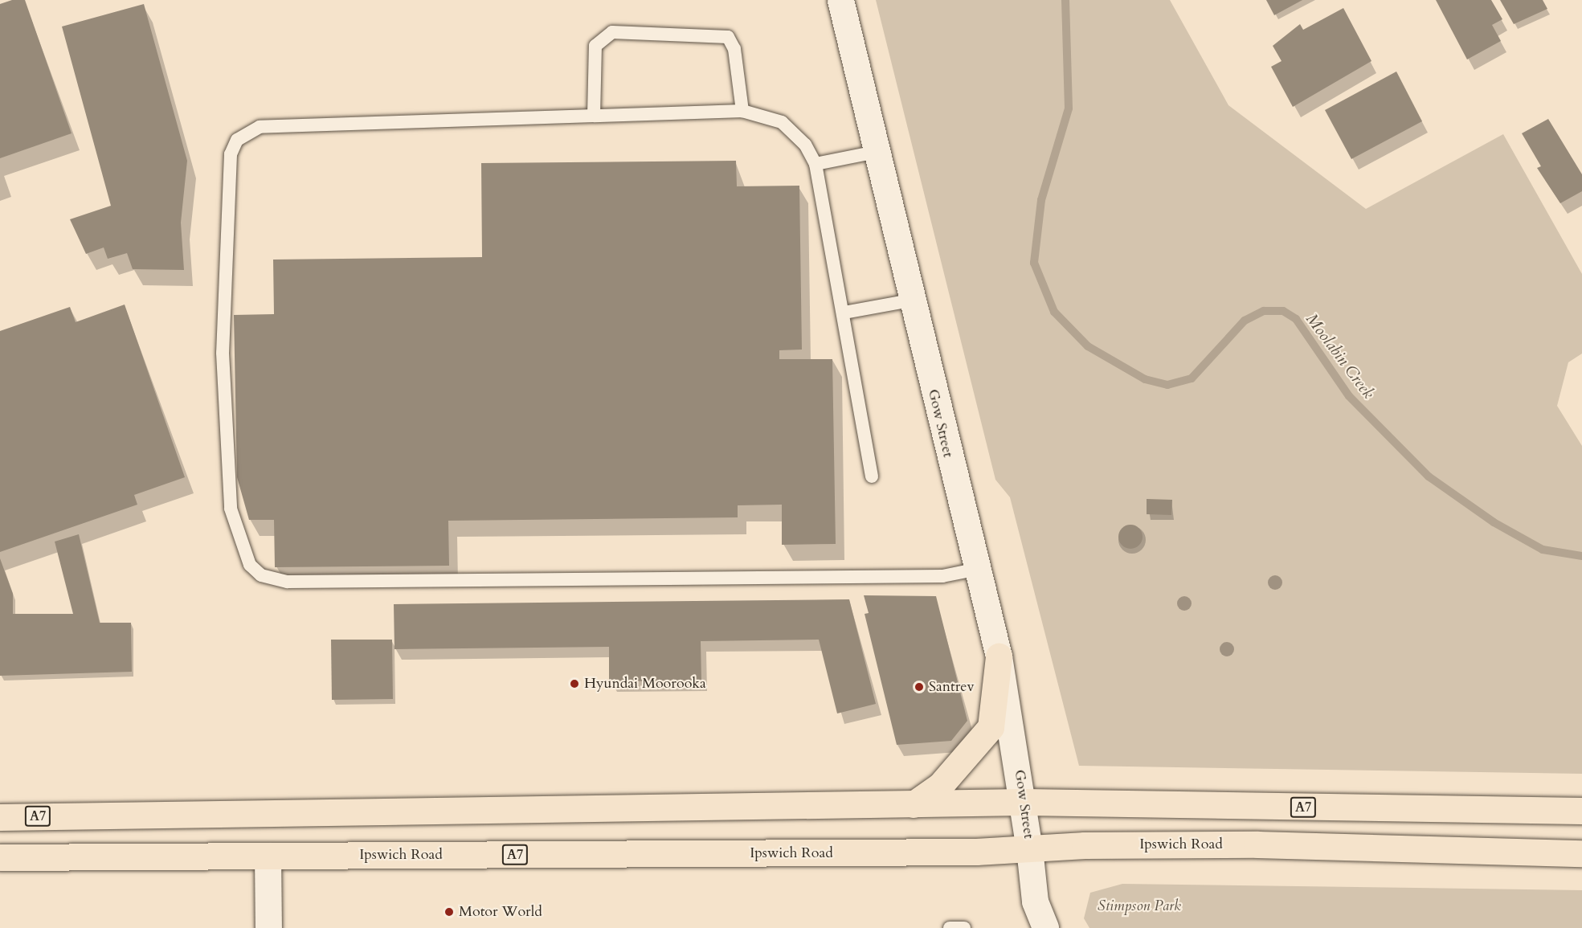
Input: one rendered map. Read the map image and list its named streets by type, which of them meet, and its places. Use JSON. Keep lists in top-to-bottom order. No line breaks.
{"streets":{"highway":["A7","Ipswich Road"],"street":["Gow Street"]},"crossings":[["Gow Street","A7"],["Gow Street","Ipswich Road"]],"water":["Moolabin Creek"],"parks":["Stimpson Park"],"places":["Hyundai Moorooka","Santrev","Motor World"]}
